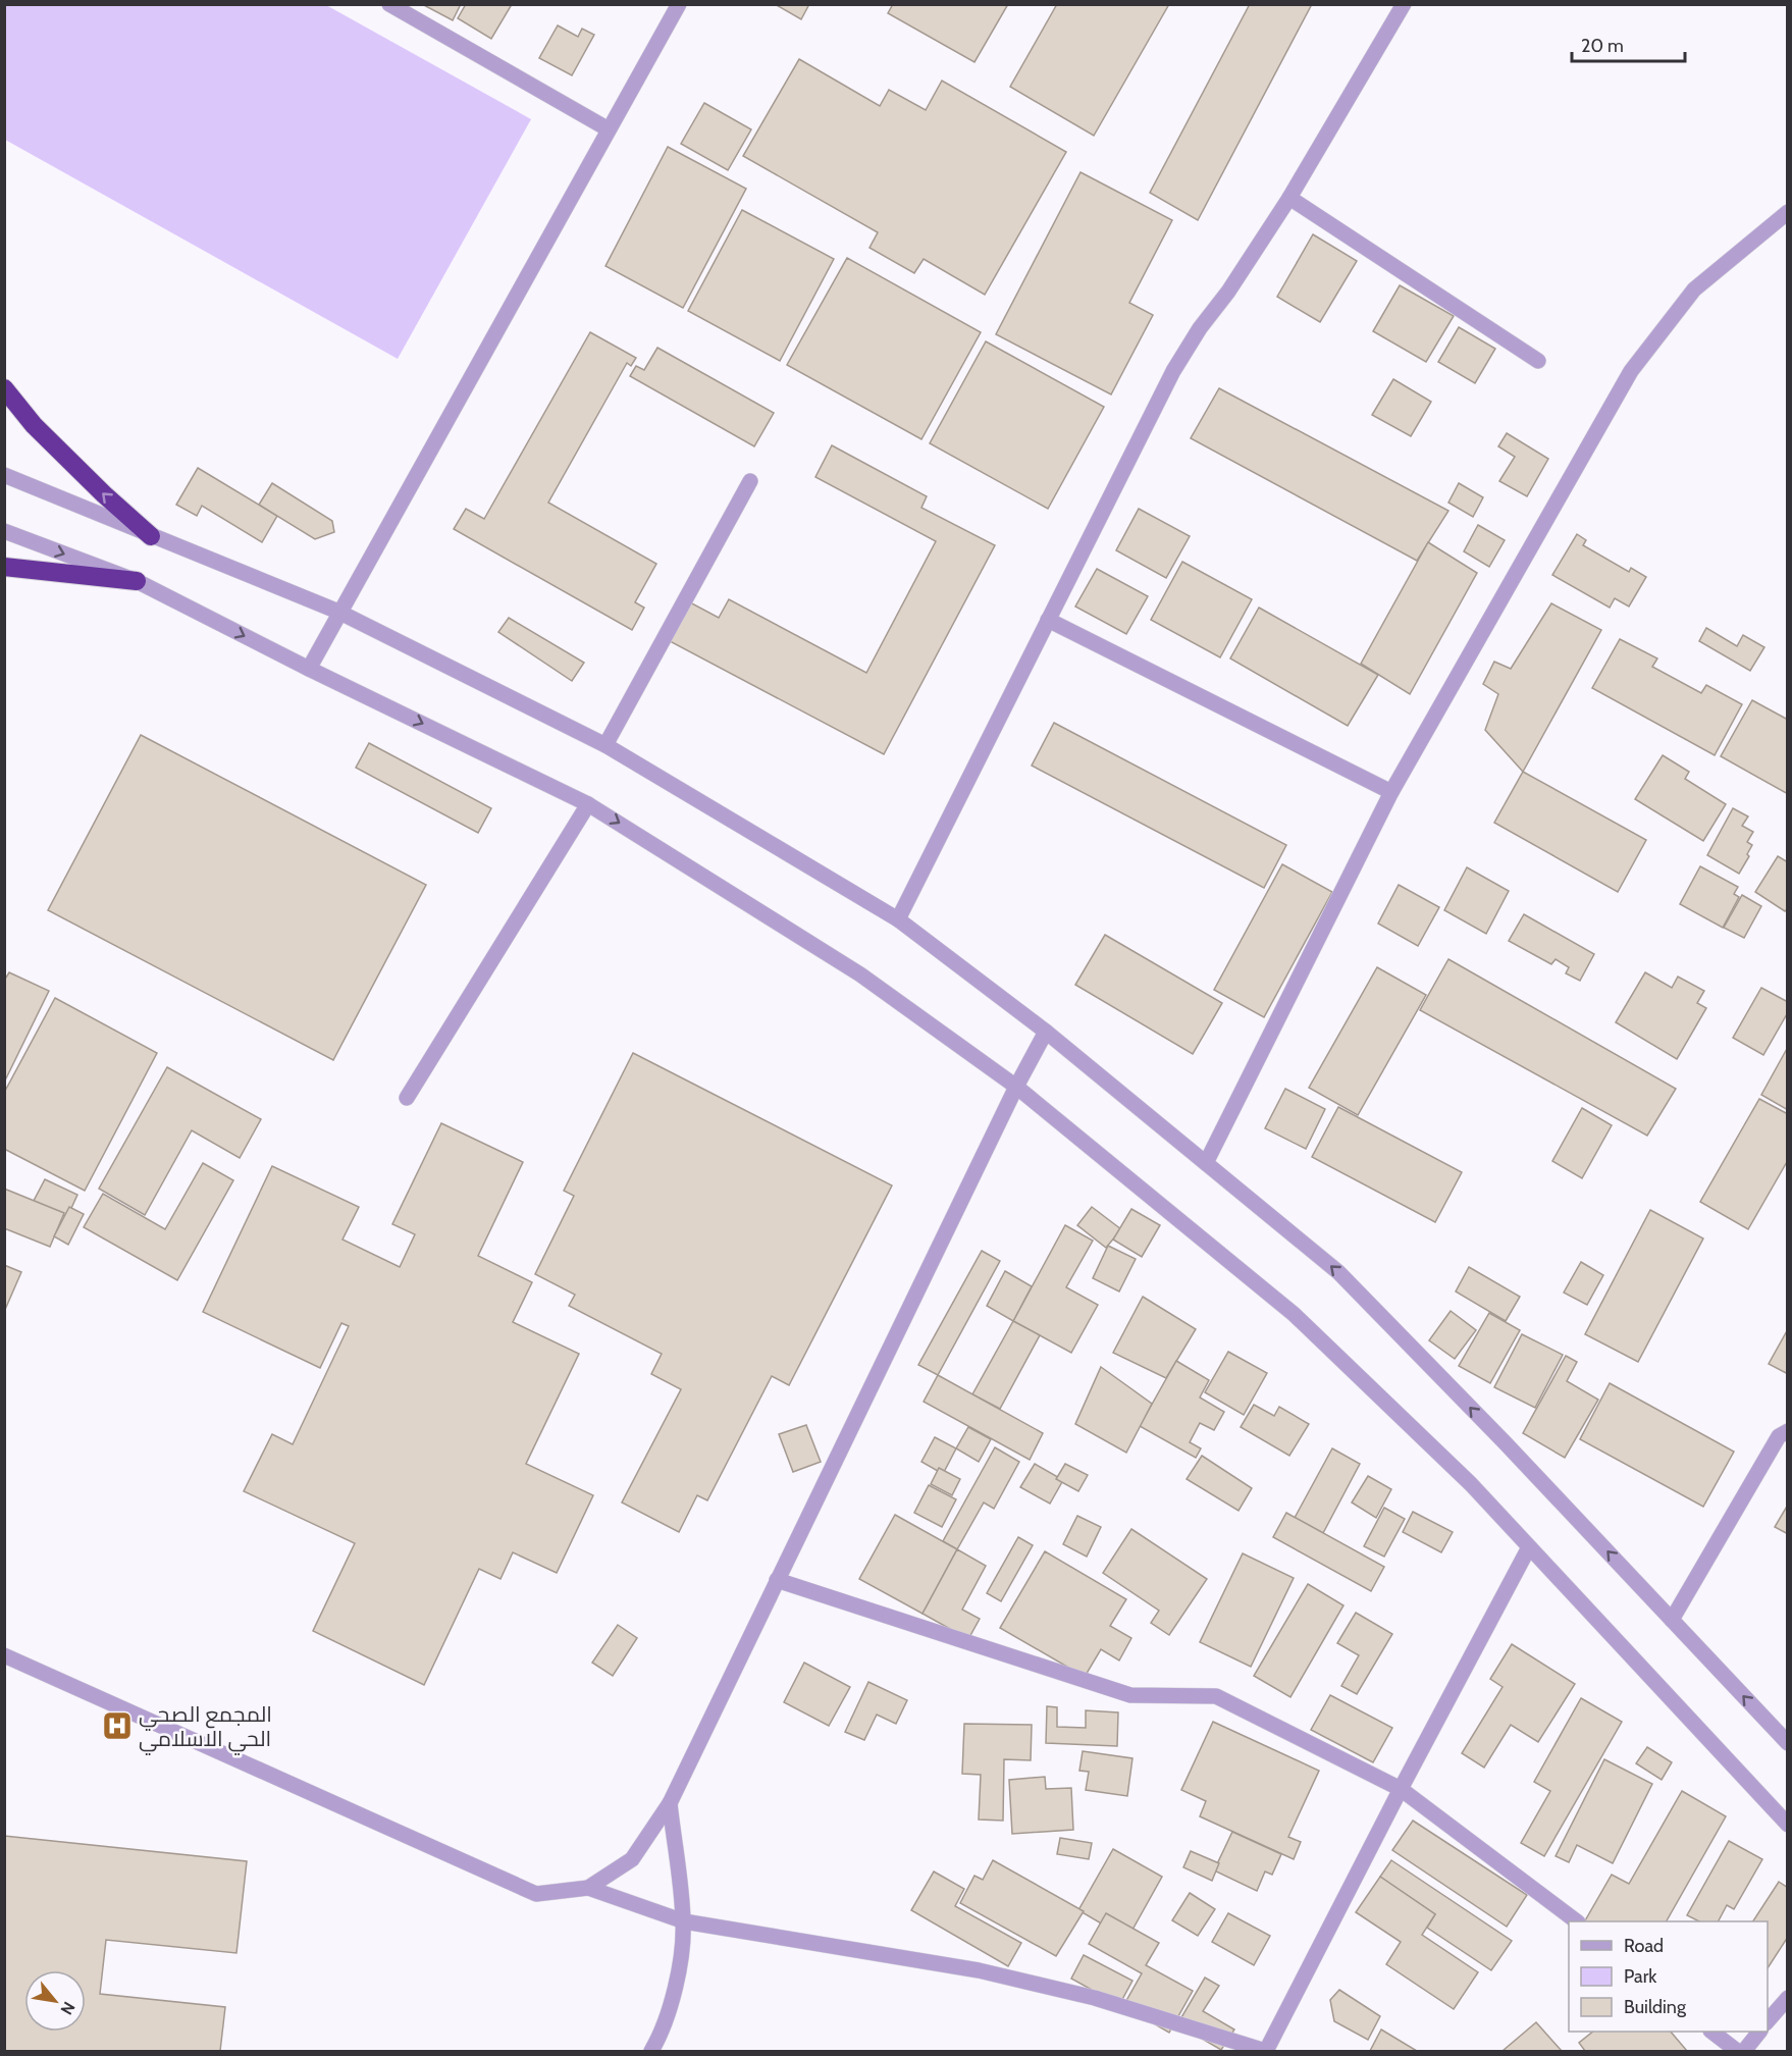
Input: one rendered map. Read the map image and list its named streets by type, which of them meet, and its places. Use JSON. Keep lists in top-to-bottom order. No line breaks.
{"places":{"hospital":["المجمع الصحي الحي الاسلامي"]},"legend":["Road","Park","Building"],"scale_bar":"20 m","north":"bottom right"}
